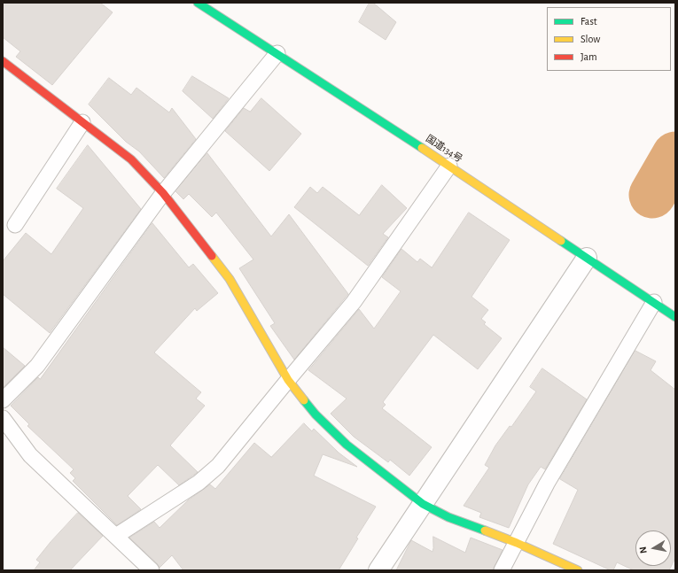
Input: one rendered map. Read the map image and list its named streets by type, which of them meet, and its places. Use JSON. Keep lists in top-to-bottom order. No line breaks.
{"streets":{"main road":["国道134号"]},"legend":["Fast","Slow","Jam"],"north":"left"}
